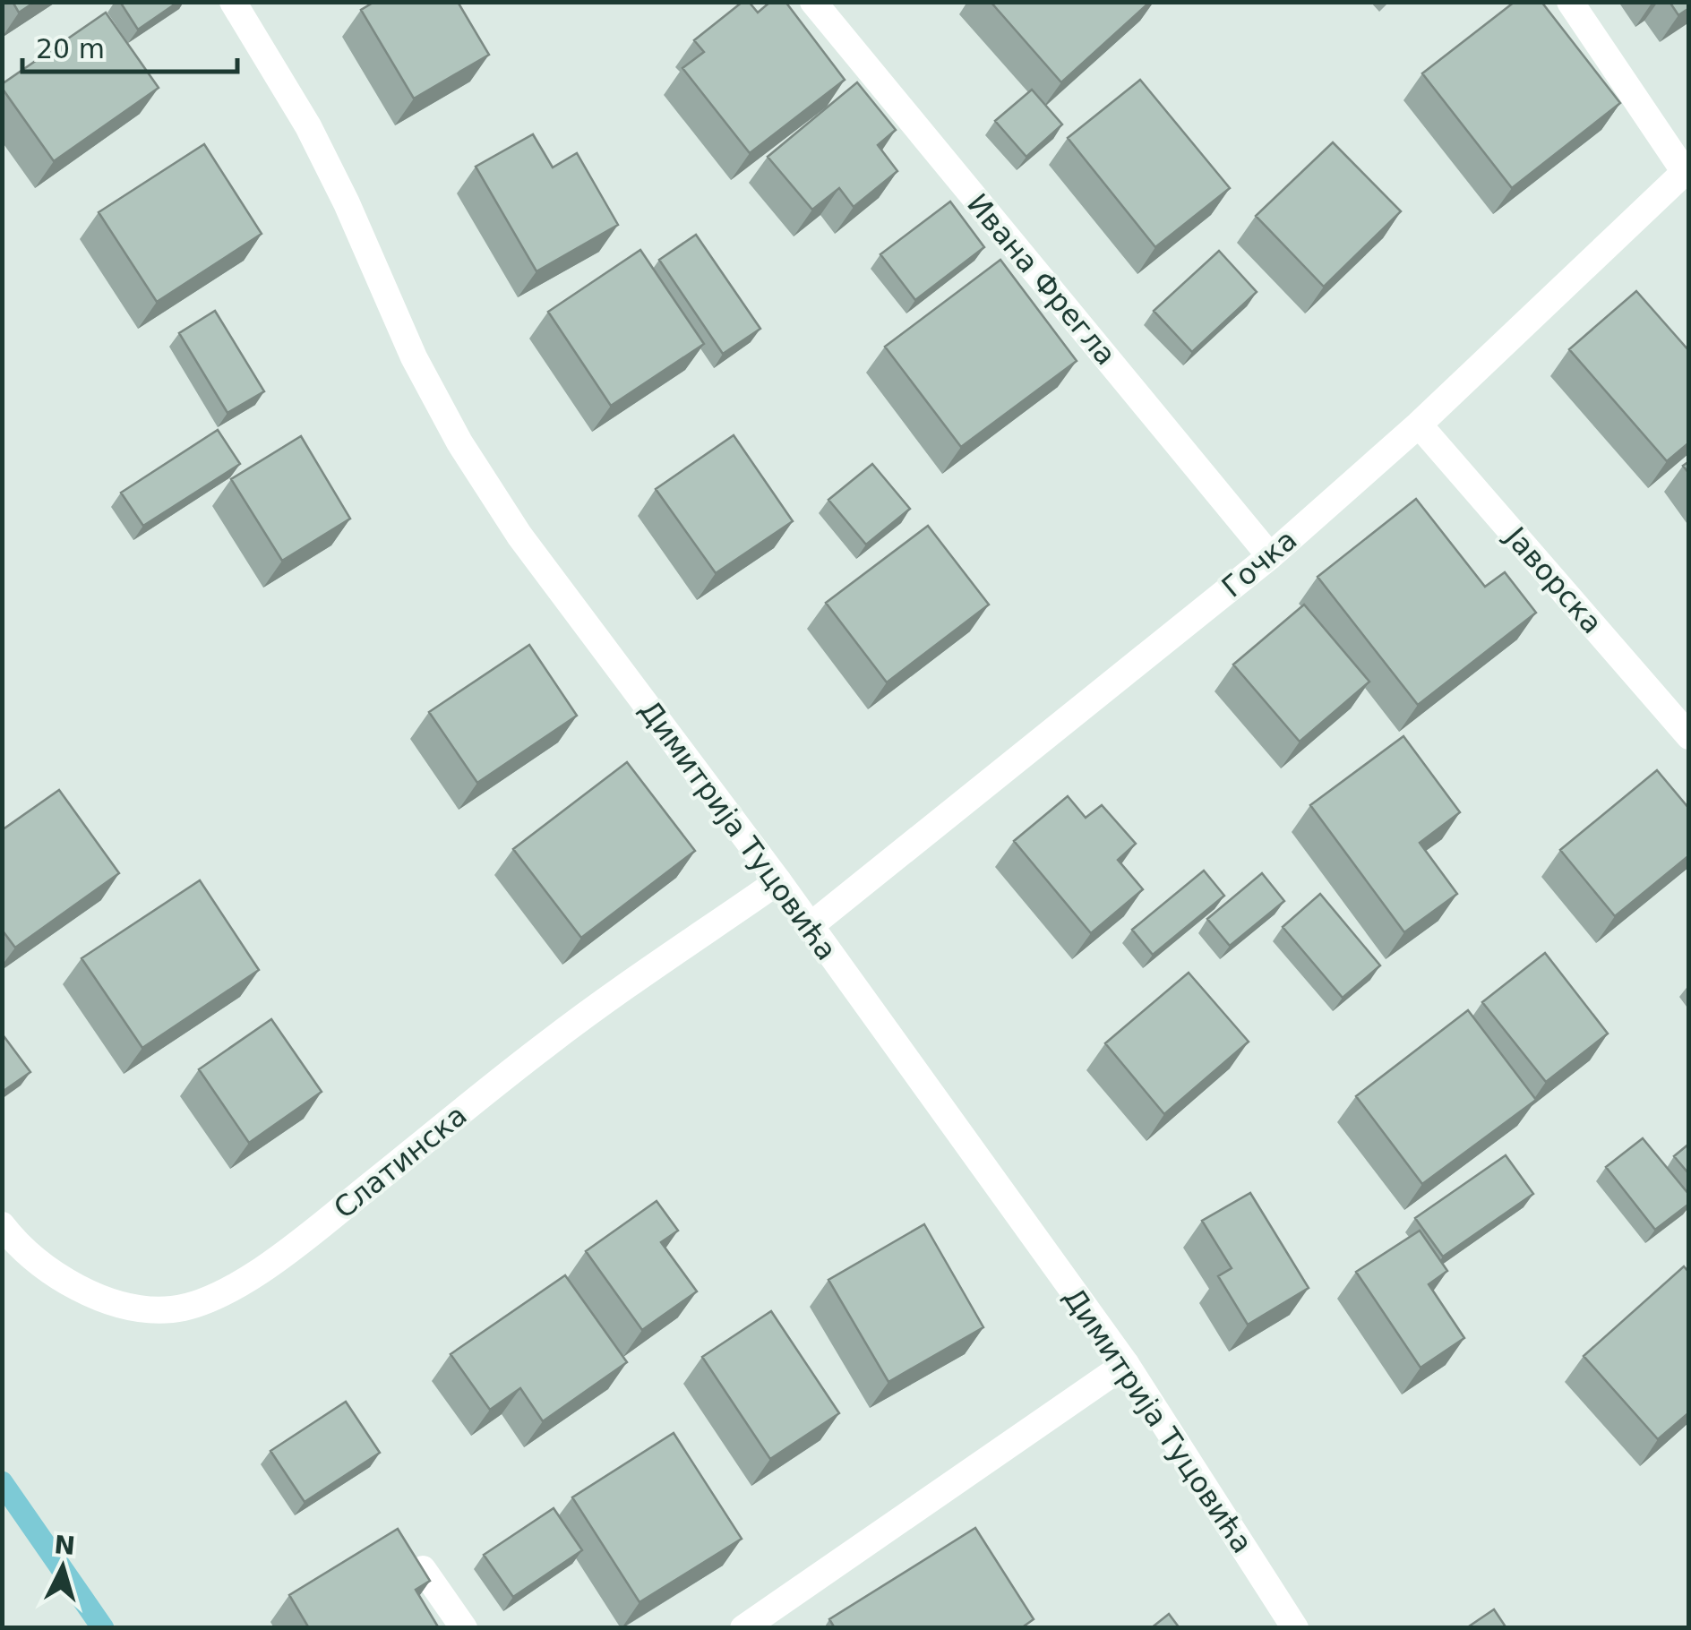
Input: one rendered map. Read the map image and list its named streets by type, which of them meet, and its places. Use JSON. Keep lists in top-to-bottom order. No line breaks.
{"streets":{"street":["Ивана Фрегла","Гочка","Јаворска","Димитрија Туцовића","Слатинска"]},"crossings":[["Ивана Фрегла","Гочка"],["Гочка","Јаворска"],["Гочка","Димитрија Туцовића"],["Димитрија Туцовића","Слатинска"]],"scale_bar":"20 m","north":"top"}
